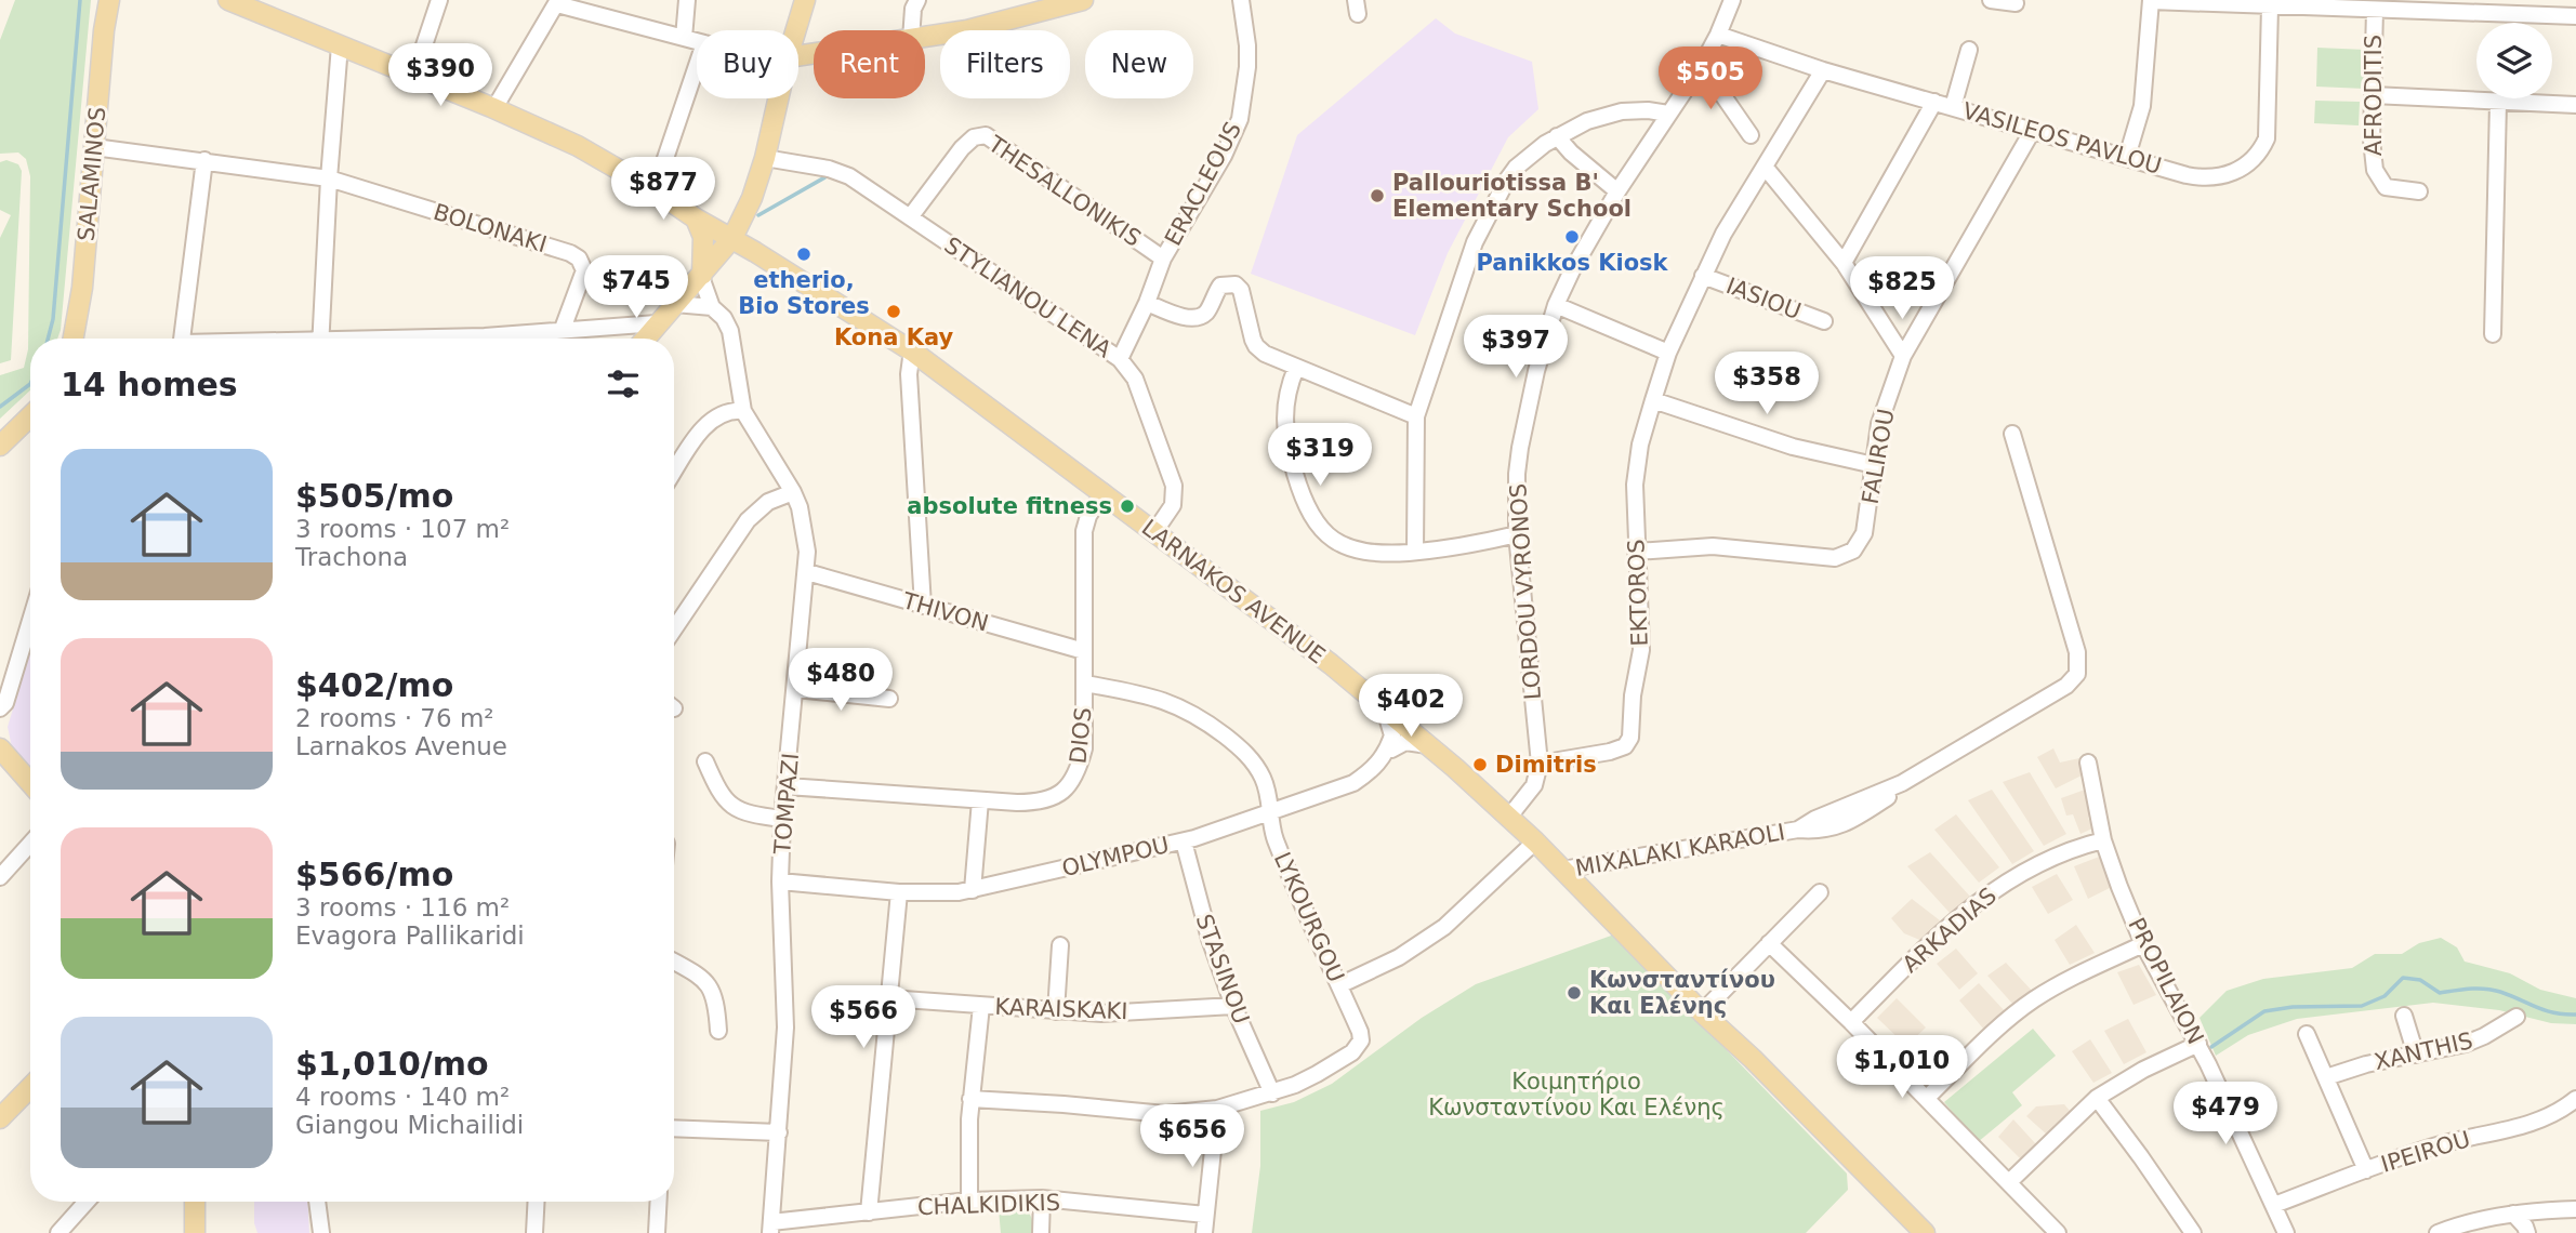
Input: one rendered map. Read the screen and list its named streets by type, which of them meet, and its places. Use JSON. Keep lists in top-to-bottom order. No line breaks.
{"streets":{"main road":["SALAMINOS","LARNAKOS AVENUE"],"street":["AFRODITIS","VASILEOS PAVLOU","ERACLEOUS","THESALLONIKIS","BOLONAKI","STYLIANOU LENA","IASIOU","FALIROU","LORDOU VYRONOS","EKTOROS","THIVON","DIOS","TOMPAZI","MIXALAKI KARAOLI","OLYMPOU","LYKOURGOU","ARKADIAS","STASINOU","PROPILAION","KARAISKAKI","XANTHIS","IPEIROU","CHALKIDIKIS"]},"crossings":[["VASILEOS PAVLOU","FALIROU"],["VASILEOS PAVLOU","LORDOU VYRONOS"],["VASILEOS PAVLOU","EKTOROS"],["SALAMINOS","BOLONAKI"],["ERACLEOUS","THESALLONIKIS"],["ERACLEOUS","STYLIANOU LENA"],["THESALLONIKIS","STYLIANOU LENA"],["STYLIANOU LENA","LARNAKOS AVENUE"],["IASIOU","EKTOROS"],["FALIROU","EKTOROS"],["LARNAKOS AVENUE","LORDOU VYRONOS"],["LARNAKOS AVENUE","DIOS"],["LARNAKOS AVENUE","MIXALAKI KARAOLI"],["LARNAKOS AVENUE","OLYMPOU"],["LORDOU VYRONOS","EKTOROS"],["THIVON","DIOS"],["THIVON","TOMPAZI"],["DIOS","TOMPAZI"],["DIOS","LYKOURGOU"],["TOMPAZI","OLYMPOU"],["TOMPAZI","CHALKIDIKIS"],["OLYMPOU","LYKOURGOU"],["OLYMPOU","STASINOU"],["LYKOURGOU","STASINOU"],["ARKADIAS","PROPILAION"],["STASINOU","KARAISKAKI"],["PROPILAION","IPEIROU"]],"parks":["Κοιμητήριο Κωνσταντίνου Και Ελένης"],"places":["Pallouriotissa B' Elementary School","Panikkos Kiosk","etherio, Bio Stores","Kona Kay","absolute fitness","Dimitris","Κωνσταντίνου Και Ελένης"],"page":{"chip":["Buy","Rent","Filters","New"],"price":["$390","$505","$877","$745","$825","$397","$358","$319","$480","$402","$566","$1,010","$479","$656"],"heading":"14 homes","list":[{"name":"$505/mo","note":"3 rooms · 107 m² · Trachona"},{"name":"$402/mo","note":"2 rooms · 76 m² · Larnakos Avenue"},{"name":"$566/mo","note":"3 rooms · 116 m² · Evagora Pallikaridi"},{"name":"$1,010/mo","note":"4 rooms · 140 m² · Giangou Michailidi"}]}}
